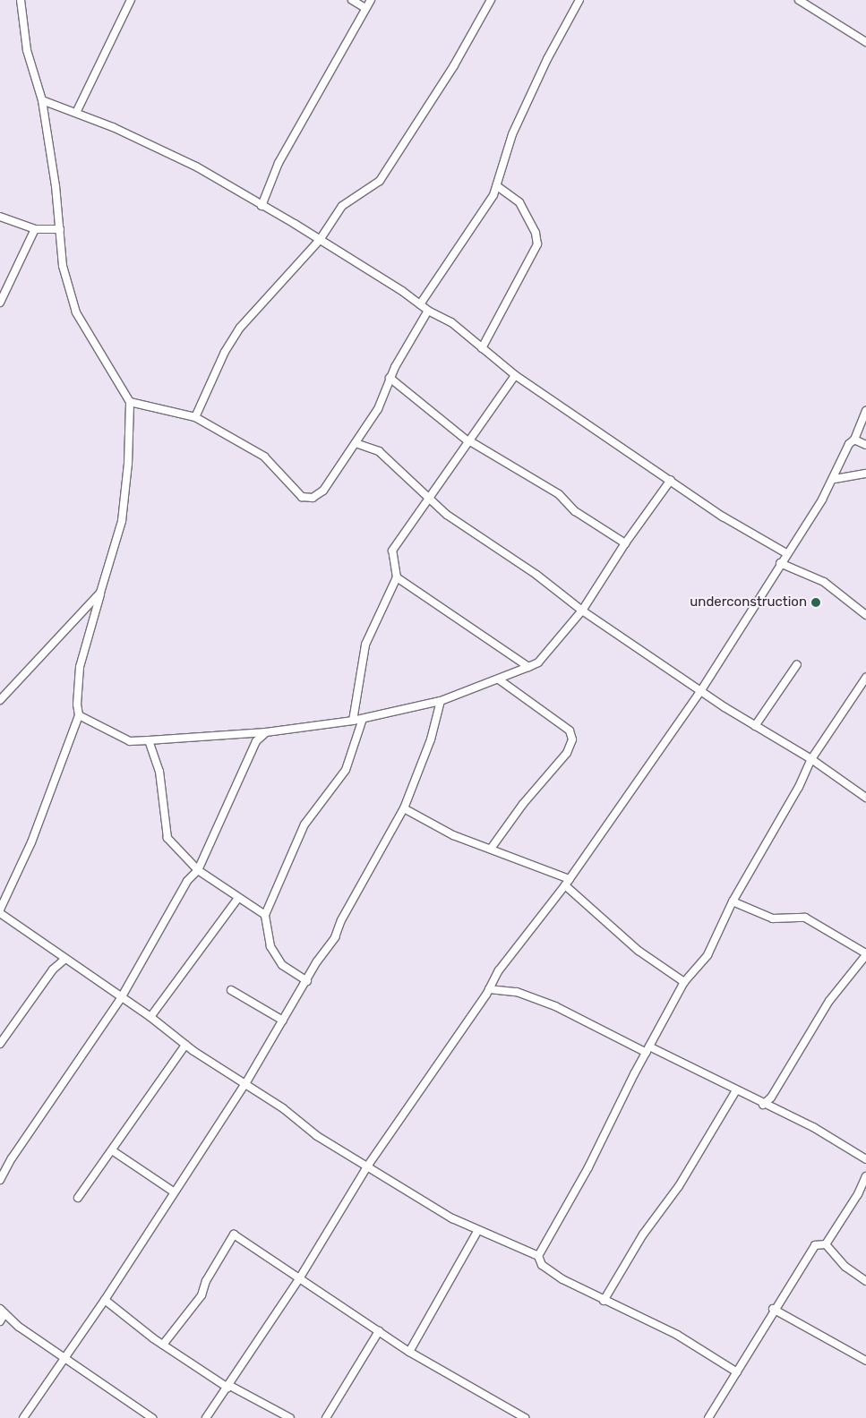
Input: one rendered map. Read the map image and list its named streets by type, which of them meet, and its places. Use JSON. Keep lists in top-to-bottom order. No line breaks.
{"places":["underconstruction"]}
